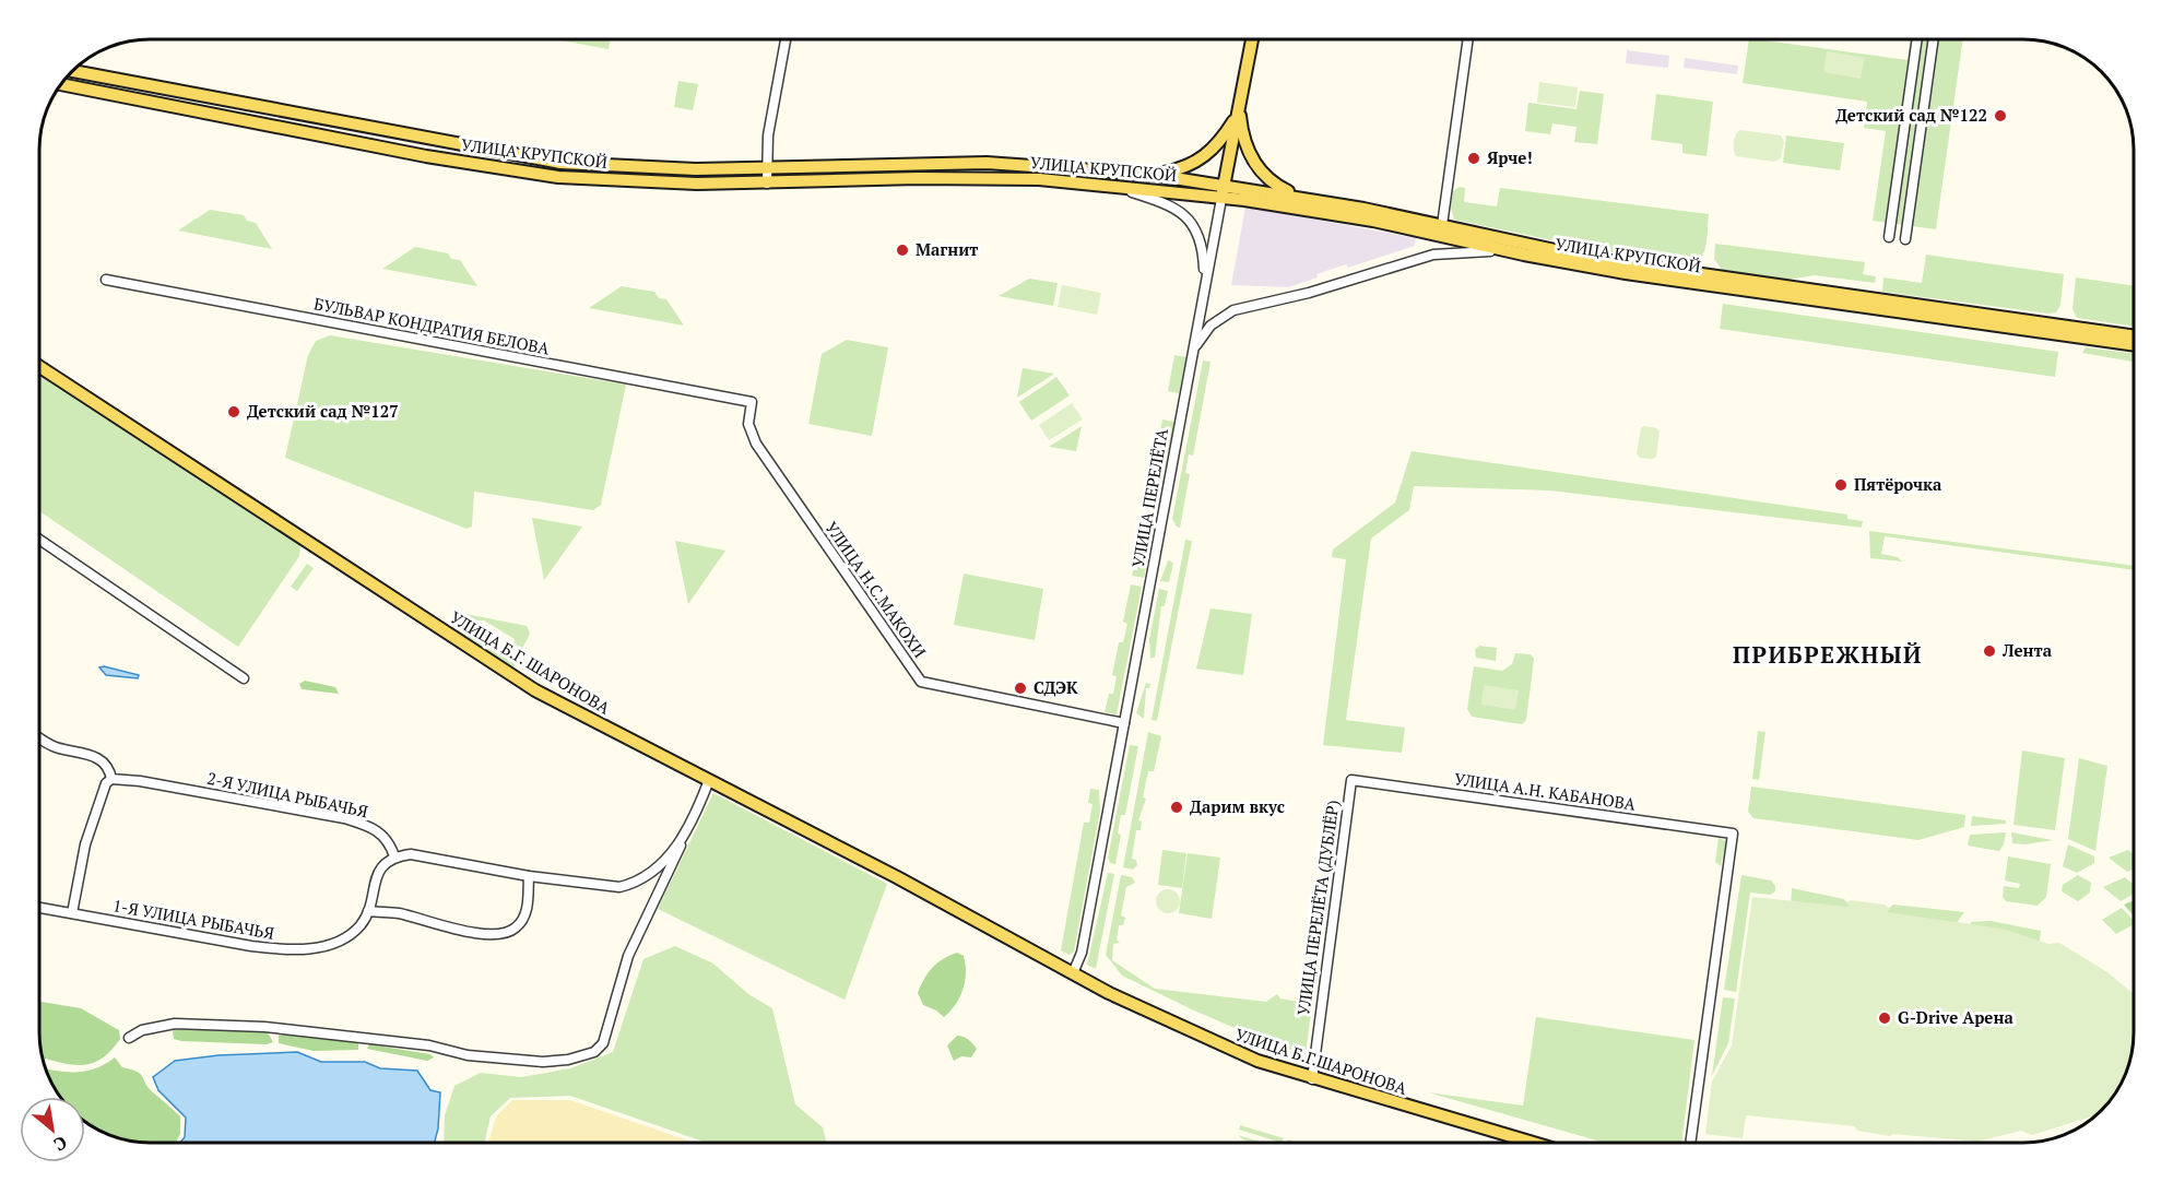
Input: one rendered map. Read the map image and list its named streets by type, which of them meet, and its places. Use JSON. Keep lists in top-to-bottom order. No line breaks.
{"streets":{"main road":["УЛИЦА КРУПСКОЙ","УЛИЦА ПЕРЕЛЁТА","УЛИЦА Б.Г. ШАРОНОВА","УЛИЦА Б.Г.ШАРОНОВА"],"street":["БУЛЬВАР КОНДРАТИЯ БЕЛОВА","УЛИЦА Н.С.МАКОХИ","УЛИЦА А.Н. КАБАНОВА","2-Я УЛИЦА РЫБАЧЬЯ","УЛИЦА ПЕРЕЛЁТА (ДУБЛЁР)","1-Я УЛИЦА РЫБАЧЬЯ"]},"crossings":[["УЛИЦА КРУПСКОЙ","УЛИЦА ПЕРЕЛЁТА"],["БУЛЬВАР КОНДРАТИЯ БЕЛОВА","УЛИЦА Н.С.МАКОХИ"],["УЛИЦА ПЕРЕЛЁТА","УЛИЦА Н.С.МАКОХИ"],["УЛИЦА ПЕРЕЛЁТА","УЛИЦА Б.Г. ШАРОНОВА"],["УЛИЦА ПЕРЕЛЁТА","УЛИЦА Б.Г.ШАРОНОВА"],["УЛИЦА Б.Г. ШАРОНОВА","УЛИЦА Б.Г.ШАРОНОВА"],["УЛИЦА А.Н. КАБАНОВА","УЛИЦА ПЕРЕЛЁТА (ДУБЛЁР)"],["УЛИЦА ПЕРЕЛЁТА (ДУБЛЁР)","УЛИЦА Б.Г.ШАРОНОВА"]],"districts":["ПРИБРЕЖНЫЙ"],"places":["Детский сад №122","Ярче!","Магнит","Детский сад №127","Пятёрочка","Лента","СДЭК","Дарим вкус","G-Drive Арена"],"north":"bottom right"}
